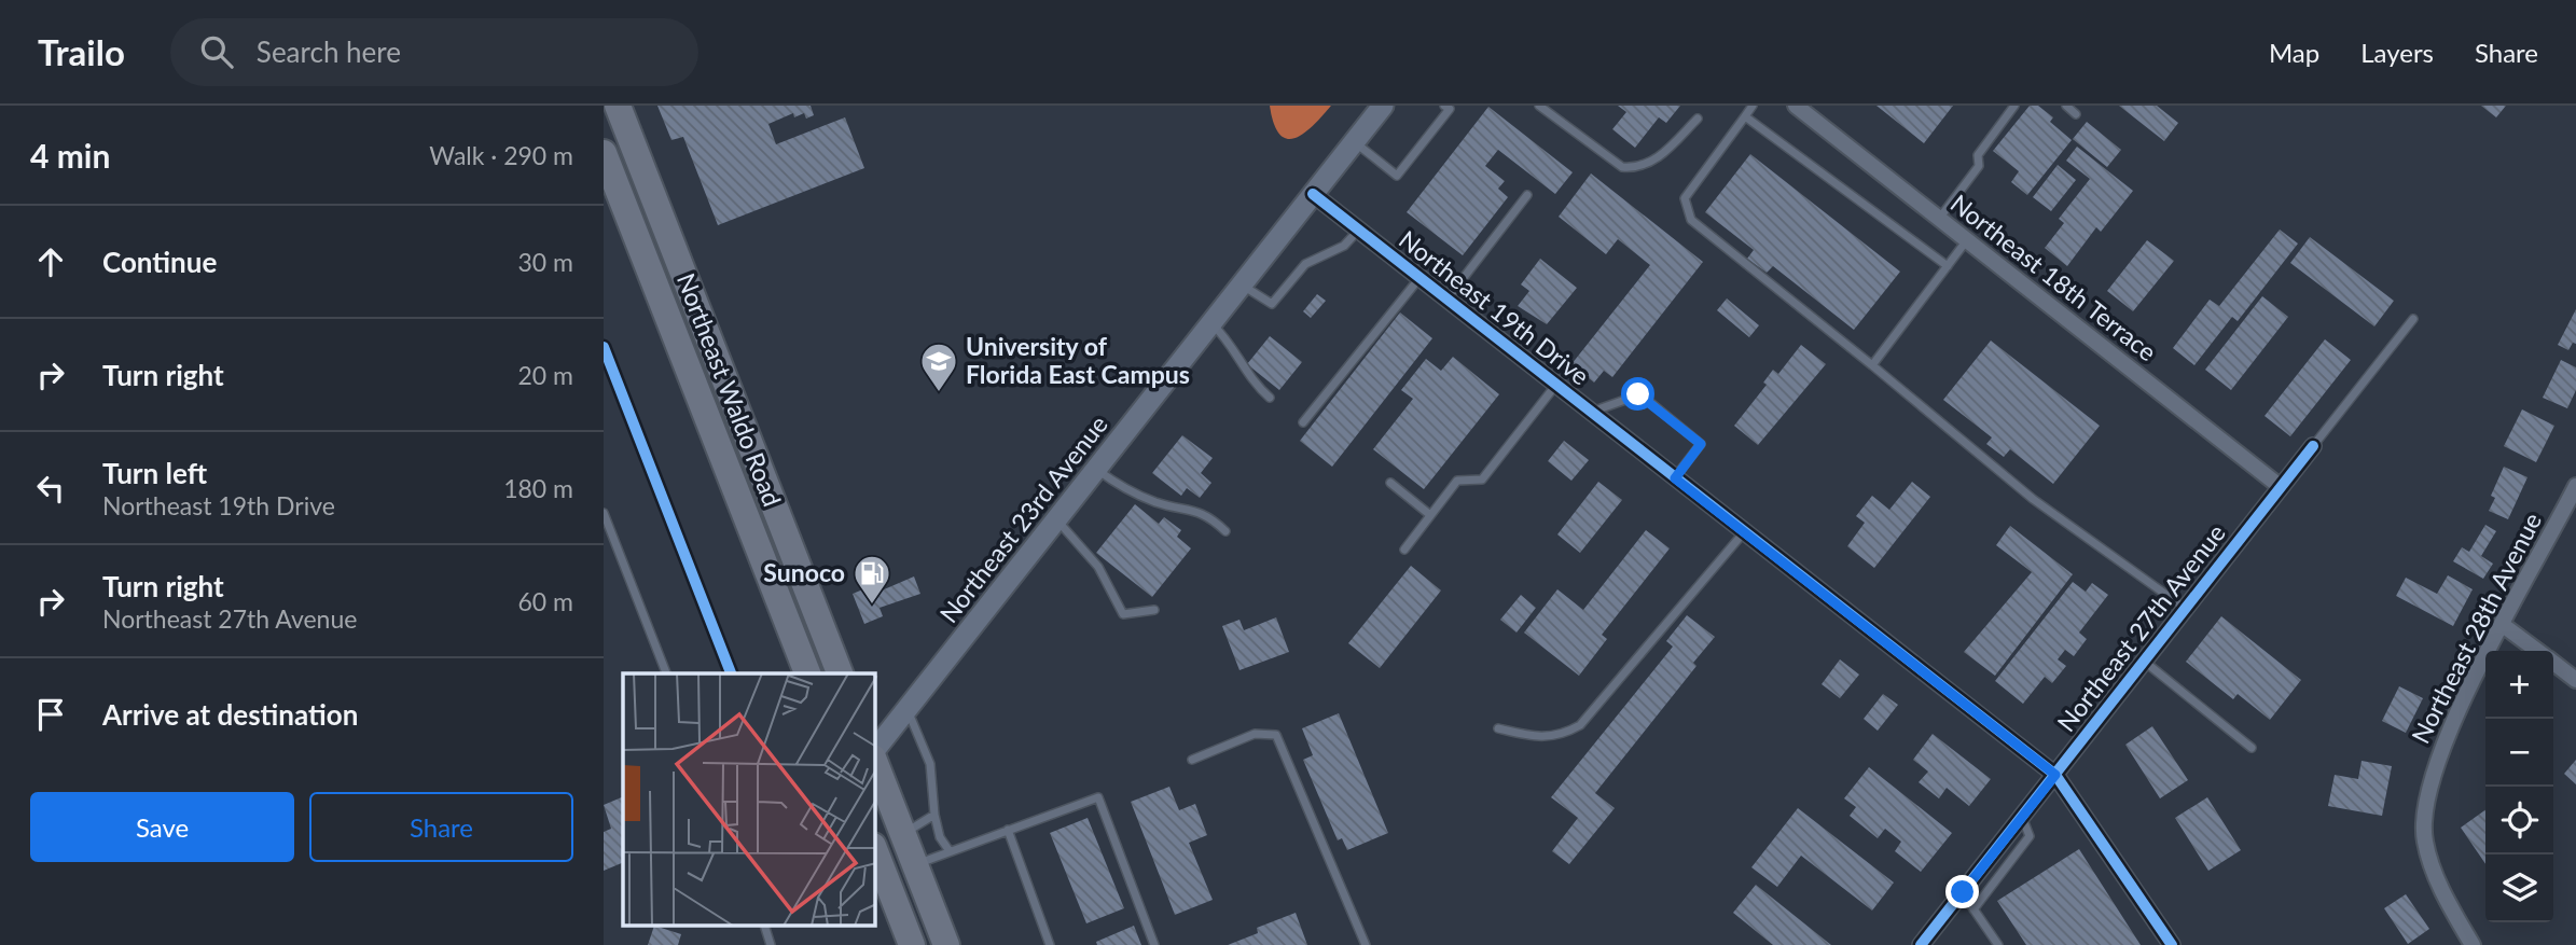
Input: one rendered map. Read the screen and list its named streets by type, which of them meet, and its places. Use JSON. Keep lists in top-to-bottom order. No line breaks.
{"streets":{"highway":["Northeast Waldo Road"],"main road":["Northeast 23rd Avenue"],"street":["Northeast 18th Terrace","Northeast 19th Drive","Northeast 27th Avenue","Northeast 28th Avenue"]},"crossings":[["Northeast 18th Terrace","Northeast 27th Avenue"],["Northeast 19th Drive","Northeast 23rd Avenue"],["Northeast 19th Drive","Northeast 27th Avenue"]],"places":{"school or university":["University of Florida East Campus"],"fuel station":["Sunoco"]},"page":{"header":"Trailo","search":"Search here","nav":["Map","Layers","Share"],"heading":["4 min","Walk · 290 m"],"list":[["Continue","30 m"],["Turn right","20 m"],["Turn left","Northeast 19th Drive","180 m"],["Turn right","Northeast 27th Avenue","60 m"],"Arrive at destination"],"map_buttons":["+","−"],"buttons":["Save","Share"]}}
